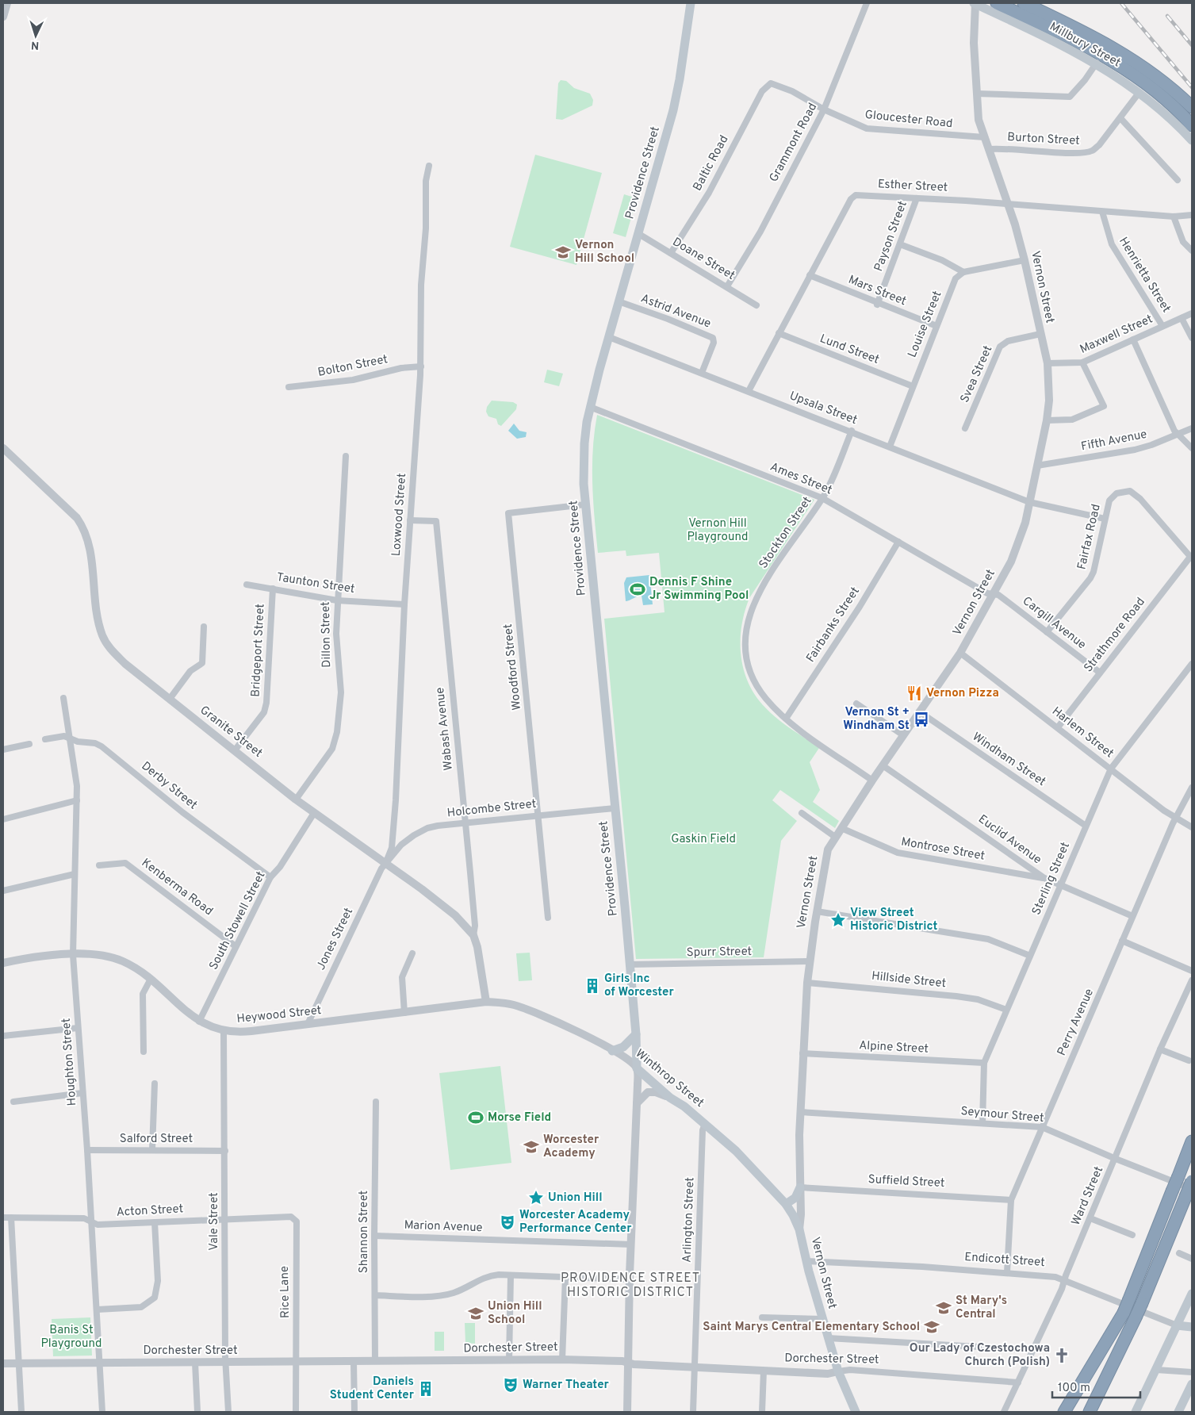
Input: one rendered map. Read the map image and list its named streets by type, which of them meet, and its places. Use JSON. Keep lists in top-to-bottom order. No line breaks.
{"streets":{"main road":["Millbury Street","Providence Street","Vernon Street","Winthrop Street","Endicott Street"],"street":["Gloucester Road","Burton Street","Grammont Road","Baltic Road","Esther Street","Payson Street","Doane Street","Henrietta Street","Mars Street","Astrid Avenue","Louise Street","Maxwell Street","Lund Street","Bolton Street","Svea Street","Upsala Street","Fifth Avenue","Ames Street","Loxwood Street","Stockton Street","Fairfax Road","Taunton Street","Cargill Avenue","Fairbanks Street","Dillon Street","Strathmore Road","Bridgeport Street","Woodford Street","Wabash Avenue","Granite Street","Harlem Street","Windham Street","Derby Street","Holcombe Street","Euclid Avenue","Montrose Street","Sterling Street","Kenberma Road","South Stowell Street","Jones Street","Spurr Street","Hillside Street","Heywood Street","Perry Avenue","Alpine Street","Houghton Street","Seymour Street","Salford Street","Suffield Street","Ward Street","Acton Street","Arlington Street","Vale Street","Marion Avenue","Shannon Street","Rice Lane","Dorchester Street"]},"crossings":[["Millbury Street","Burton Street"],["Millbury Street","Vernon Street"],["Gloucester Road","Grammont Road"],["Gloucester Road","Baltic Road"],["Gloucester Road","Vernon Street"],["Burton Street","Vernon Street"],["Grammont Road","Doane Street"],["Baltic Road","Doane Street"],["Providence Street","Doane Street"],["Providence Street","Astrid Avenue"],["Providence Street","Upsala Street"],["Providence Street","Ames Street"],["Providence Street","Woodford Street"],["Providence Street","Holcombe Street"],["Providence Street","Spurr Street"],["Providence Street","Winthrop Street"],["Providence Street","Marion Avenue"],["Providence Street","Dorchester Street"],["Esther Street","Payson Street"],["Esther Street","Henrietta Street"],["Esther Street","Vernon Street"],["Esther Street","Mars Street"],["Esther Street","Lund Street"],["Esther Street","Upsala Street"],["Payson Street","Mars Street"],["Henrietta Street","Maxwell Street"],["Vernon Street","Maxwell Street"],["Vernon Street","Svea Street"],["Vernon Street","Upsala Street"],["Vernon Street","Fifth Avenue"],["Vernon Street","Ames Street"],["Vernon Street","Stockton Street"],["Vernon Street","Cargill Avenue"],["Vernon Street","Harlem Street"],["Vernon Street","Windham Street"],["Vernon Street","Euclid Avenue"],["Vernon Street","Montrose Street"],["Vernon Street","Spurr Street"],["Vernon Street","Hillside Street"],["Vernon Street","Alpine Street"],["Vernon Street","Winthrop Street"],["Vernon Street","Seymour Street"],["Vernon Street","Suffield Street"],["Vernon Street","Endicott Street"],["Vernon Street","Dorchester Street"],["Mars Street","Louise Street"],["Astrid Avenue","Upsala Street"],["Louise Street","Lund Street"],["Louise Street","Upsala Street"],["Bolton Street","Loxwood Street"],["Upsala Street","Stockton Street"],["Upsala Street","Fairfax Road"],["Ames Street","Stockton Street"],["Ames Street","Cargill Avenue"],["Ames Street","Fairbanks Street"],["Loxwood Street","Taunton Street"],["Loxwood Street","Wabash Avenue"],["Loxwood Street","Granite Street"],["Loxwood Street","Holcombe Street"],["Loxwood Street","Jones Street"],["Stockton Street","Fairbanks Street"],["Fairfax Road","Cargill Avenue"],["Fairfax Road","Strathmore Road"],["Taunton Street","Dillon Street"],["Taunton Street","Bridgeport Street"],["Cargill Avenue","Strathmore Road"],["Dillon Street","Granite Street"],["Strathmore Road","Harlem Street"],["Bridgeport Street","Granite Street"],["Woodford Street","Holcombe Street"],["Wabash Avenue","Granite Street"],["Wabash Avenue","Holcombe Street"],["Granite Street","Holcombe Street"],["Granite Street","South Stowell Street"],["Granite Street","Jones Street"],["Granite Street","Heywood Street"],["Granite Street","Winthrop Street"],["Harlem Street","Sterling Street"],["Harlem Street","Perry Avenue"],["Windham Street","Sterling Street"],["Derby Street","South Stowell Street"],["Derby Street","Houghton Street"],["Holcombe Street","Jones Street"],["Euclid Avenue","Montrose Street"],["Euclid Avenue","Sterling Street"],["Euclid Avenue","Perry Avenue"],["Sterling Street","Hillside Street"],["Sterling Street","Alpine Street"],["Sterling Street","Seymour Street"],["Kenberma Road","South Stowell Street"],["South Stowell Street","Heywood Street"],["Jones Street","Heywood Street"],["Heywood Street","Houghton Street"],["Heywood Street","Winthrop Street"],["Heywood Street","Vale Street"],["Perry Avenue","Seymour Street"],["Perry Avenue","Suffield Street"],["Perry Avenue","Endicott Street"],["Houghton Street","Salford Street"],["Houghton Street","Acton Street"],["Houghton Street","Dorchester Street"],["Winthrop Street","Arlington Street"],["Seymour Street","Ward Street"],["Salford Street","Vale Street"],["Ward Street","Endicott Street"],["Ward Street","Dorchester Street"],["Acton Street","Vale Street"],["Acton Street","Rice Lane"],["Arlington Street","Dorchester Street"],["Vale Street","Dorchester Street"],["Marion Avenue","Shannon Street"],["Shannon Street","Dorchester Street"],["Rice Lane","Dorchester Street"]],"districts":["PROVIDENCE STREET HISTORIC DISTRICT"],"parks":["Vernon Hill Playground","Gaskin Field","Banis St Playground"],"places":{"school or university":["Vernon Hill School","Worcester Academy","St Mary's Central","Union Hill School","Saint Marys Central Elementary School"],"sports":["Dennis F Shine Jr Swimming Pool","Morse Field"],"restaurant":["Vernon Pizza"],"bus stop":["Vernon St + Windham St"],"place":["View Street Historic District","Union Hill"],"building":["Girls Inc of Worcester","Daniels Student Center"],"theatre":["Worcester Academy Performance Center","Warner Theater"],"church":["Our Lady of Czestochowa Church (Polish)"]},"scale_bar":"100 m","north":"bottom"}
